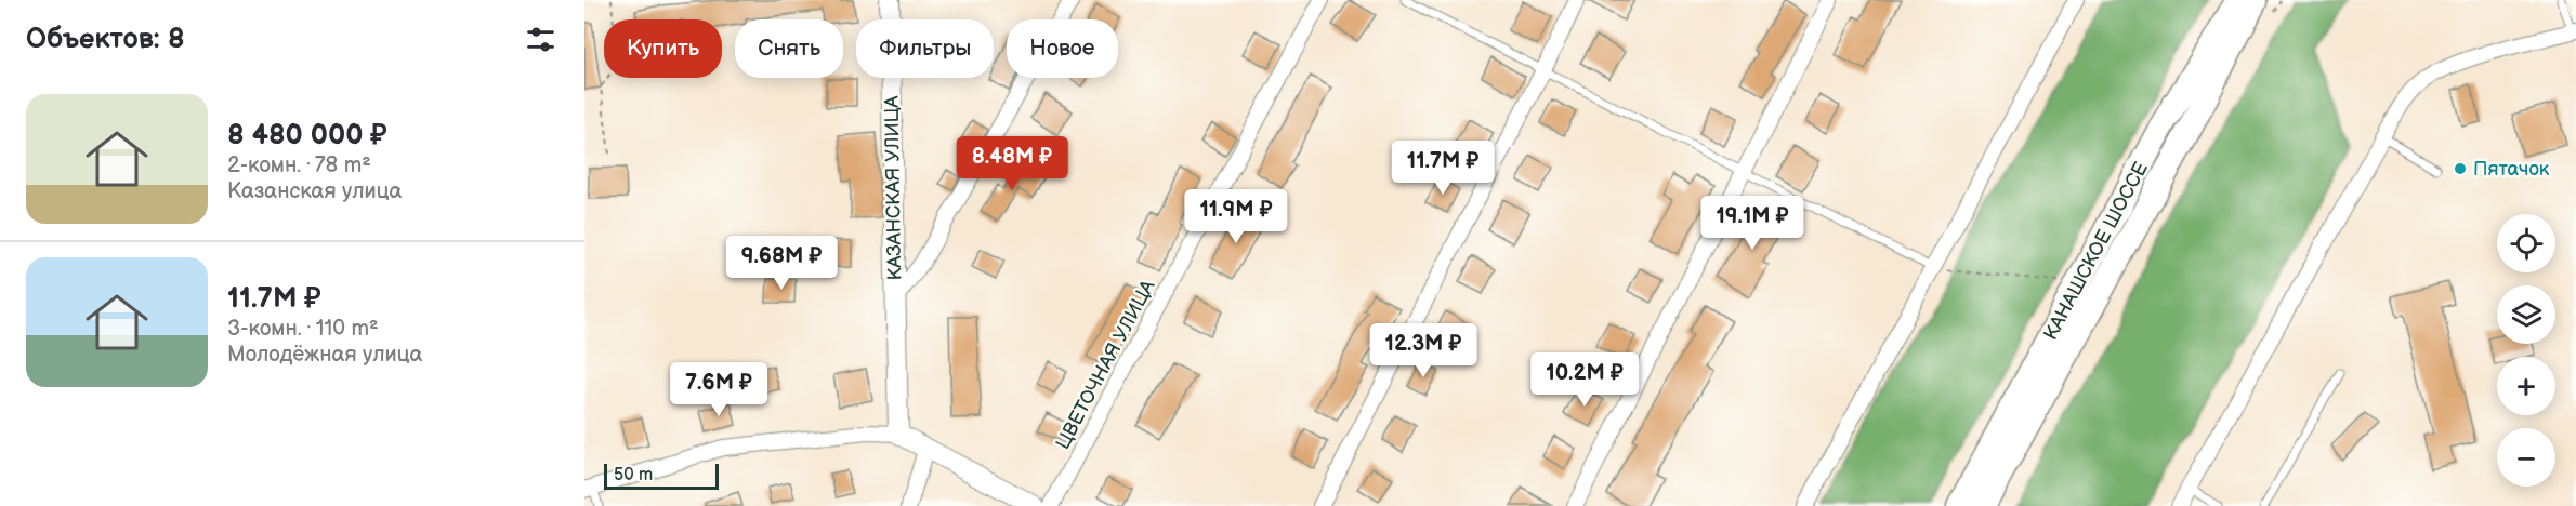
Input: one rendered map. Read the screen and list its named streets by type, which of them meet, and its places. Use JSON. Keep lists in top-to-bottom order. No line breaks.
{"streets":{"main road":["КАНАШСКОЕ ШОССЕ"],"street":["КАЗАНСКАЯ УЛИЦА","ЦВЕТОЧНАЯ УЛИЦА"]},"places":["Пятачок"],"scale_bar":"50 m","page":{"heading":"Объектов: 8","chip":["Купить","Снять","Фильтры","Новое"],"list":[{"name":"8 480 000 ₽","note":"2-комн. · 78 m² · Казанская улица"},{"name":"11.7M ₽","note":"3-комн. · 110 m² · Молодёжная улица"}],"price":["8.48M ₽","11.7M ₽","11.9M ₽","19.1M ₽","9.68M ₽","12.3M ₽","10.2M ₽","7.6M ₽"],"map_buttons":["+","−"],"scale":"50 m"}}
